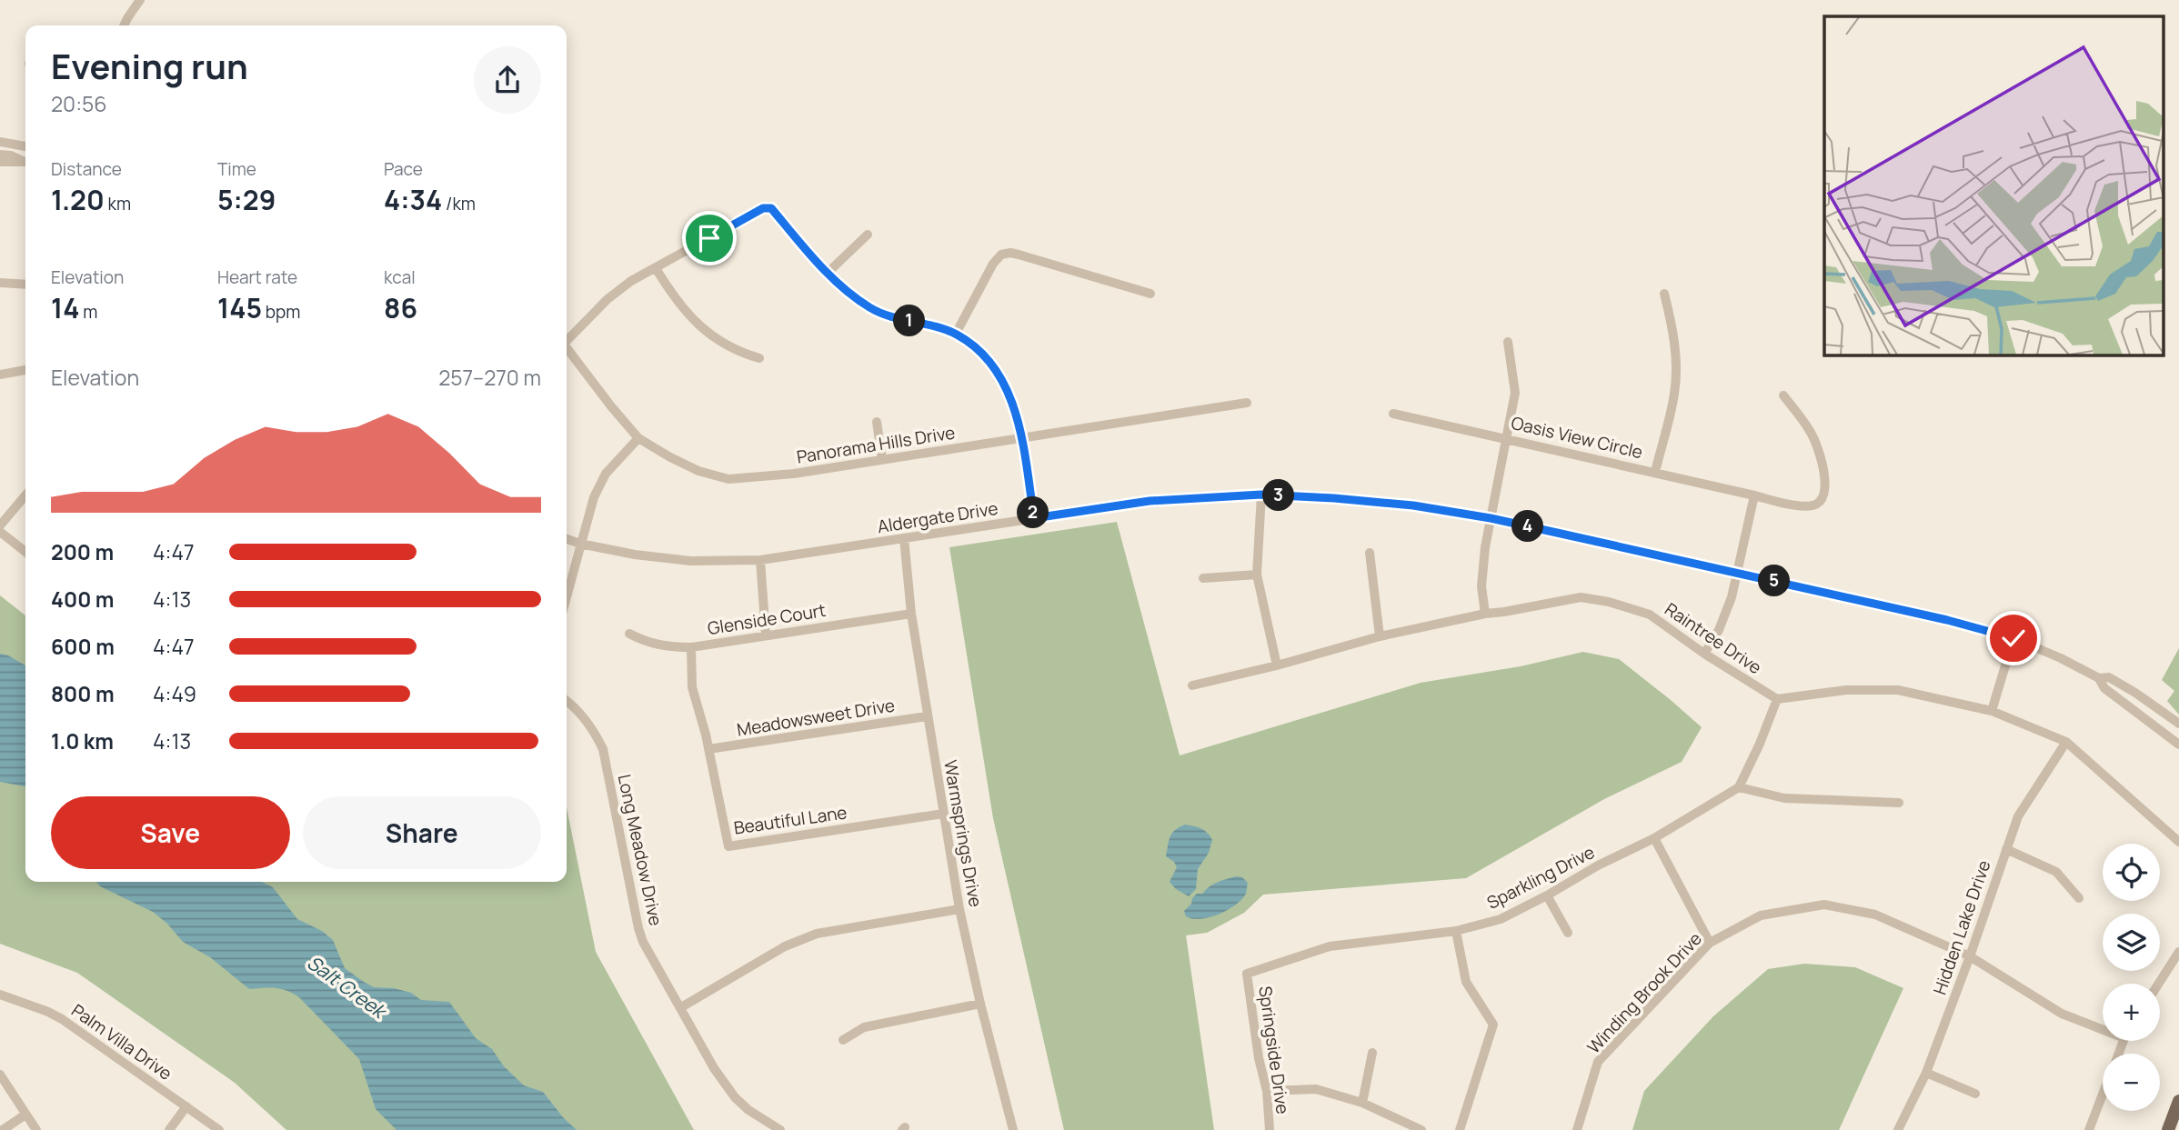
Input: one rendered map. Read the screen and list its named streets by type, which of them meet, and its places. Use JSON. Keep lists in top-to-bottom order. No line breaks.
{"streets":{"street":["Oasis View Circle","Panorama Hills Drive","Aldergate Drive","Glenside Court","Raintree Drive","Meadowsweet Drive","Beautiful Lane","Warmsprings Drive","Long Meadow Drive","Sparkling Drive","Hidden Lake Drive","Winding Brook Drive","Palm Villa Drive","Springside Drive"]},"crossings":[["Aldergate Drive","Warmsprings Drive"],["Glenside Court","Beautiful Lane"],["Glenside Court","Warmsprings Drive"],["Meadowsweet Drive","Beautiful Lane"],["Meadowsweet Drive","Warmsprings Drive"],["Beautiful Lane","Warmsprings Drive"],["Sparkling Drive","Springside Drive"],["Hidden Lake Drive","Winding Brook Drive"]],"water":["Salt Creek"],"page":{"heading":["Evening run","20:56"],"stats":[["Distance","1.20 km"],["Time","5:29"],["Pace","4:34 /km"],["Elevation","14 m"],["Heart rate","145 bpm"],["kcal","86"]],"pins":["1","3","2","4","5"],"chart":["Elevation","257–270 m"],"list":[{"name":"200 m","note":"4:47"},{"name":"400 m","note":"4:13"},{"name":"600 m","note":"4:47"},{"name":"800 m","note":"4:49"},{"name":"1.0 km","note":"4:13"}],"buttons":["Save","Share"],"map_buttons":["+","−"]}}
